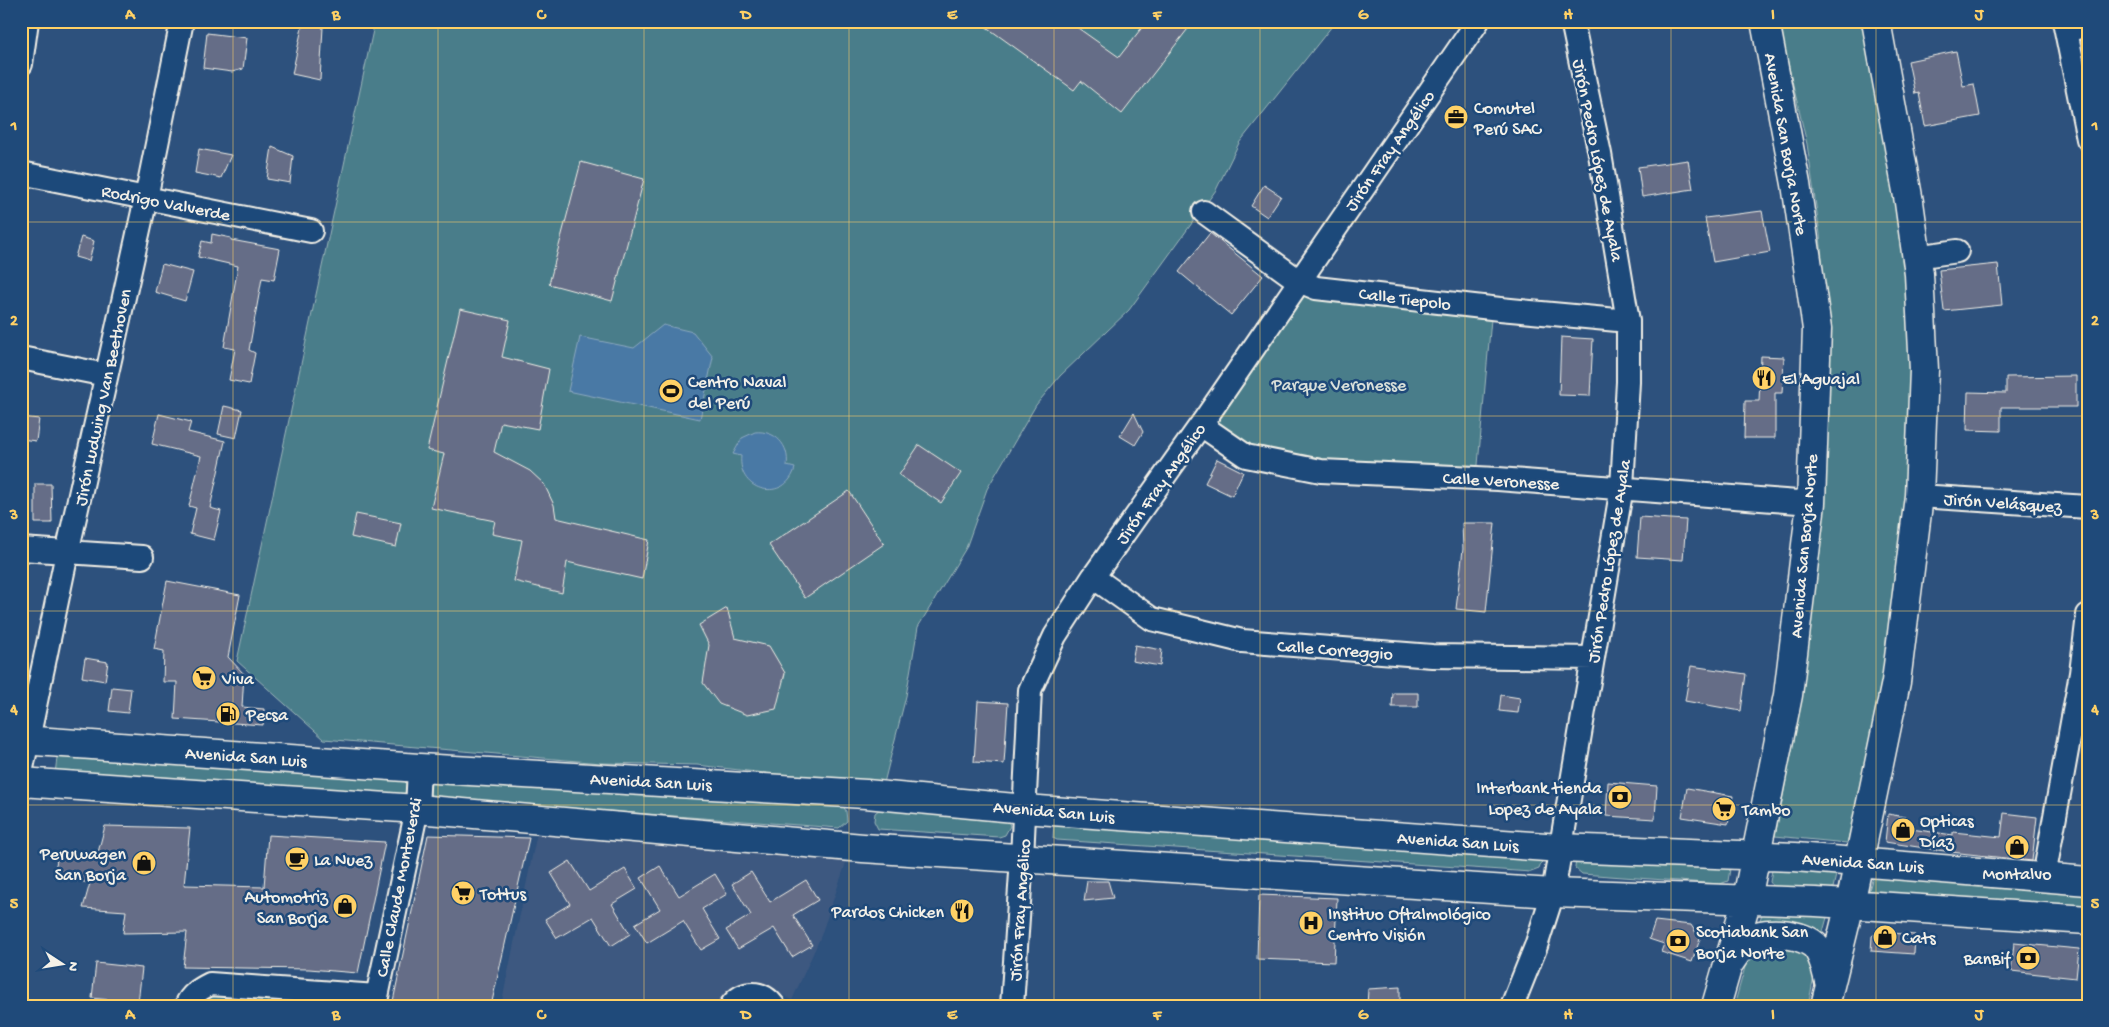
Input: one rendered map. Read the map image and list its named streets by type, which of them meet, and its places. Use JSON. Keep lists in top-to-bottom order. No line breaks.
{"streets":{"main road":["Avenida San Borja Norte","Avenida San Luis"],"street":["Jirón Fray Angélico","Jirón Pedro López de Ayala","Rodrigo Valverde","Calle Tiepolo","Jirón Ludwing Van Beethoven","Calle Veronesse","Jirón Velásquez","Calle Correggio","Calle Claude Monteverdi"]},"crossings":[["Avenida San Borja Norte","Calle Veronesse"],["Avenida San Borja Norte","Avenida San Luis"],["Jirón Fray Angélico","Calle Tiepolo"],["Jirón Fray Angélico","Calle Veronesse"],["Jirón Fray Angélico","Calle Correggio"],["Jirón Fray Angélico","Avenida San Luis"],["Jirón Pedro López de Ayala","Calle Tiepolo"],["Jirón Pedro López de Ayala","Calle Veronesse"],["Jirón Pedro López de Ayala","Calle Correggio"],["Jirón Pedro López de Ayala","Avenida San Luis"],["Rodrigo Valverde","Jirón Ludwing Van Beethoven"],["Jirón Ludwing Van Beethoven","Avenida San Luis"],["Avenida San Luis","Calle Claude Monteverdi"]],"parks":["Parque Veronesse"],"places":{"office":["Comutel Perú SAC"],"restaurant":["El Aguajal","Pardos Chicken"],"sports":["Centro Naval del Perú"],"supermarket":["Viva","Tambo","Tottus"],"fuel station":["Pecsa"],"bank":["Interbank tienda Lopez de Ayala","Scotiabank San Borja Norte","BanBif"],"shop":["Opticas Díaz","Montalvo","Peruwagen San Borja","Automotriz San Borja","Cats"],"cafe":["La Nuez"],"hospital":["Instituo Oftalmológico Centro Visión"]},"north":"right","grid":{"columns":["A","B","C","D","E","F","G","H","I","J"],"rows":["1","2","3","4","5"]}}
